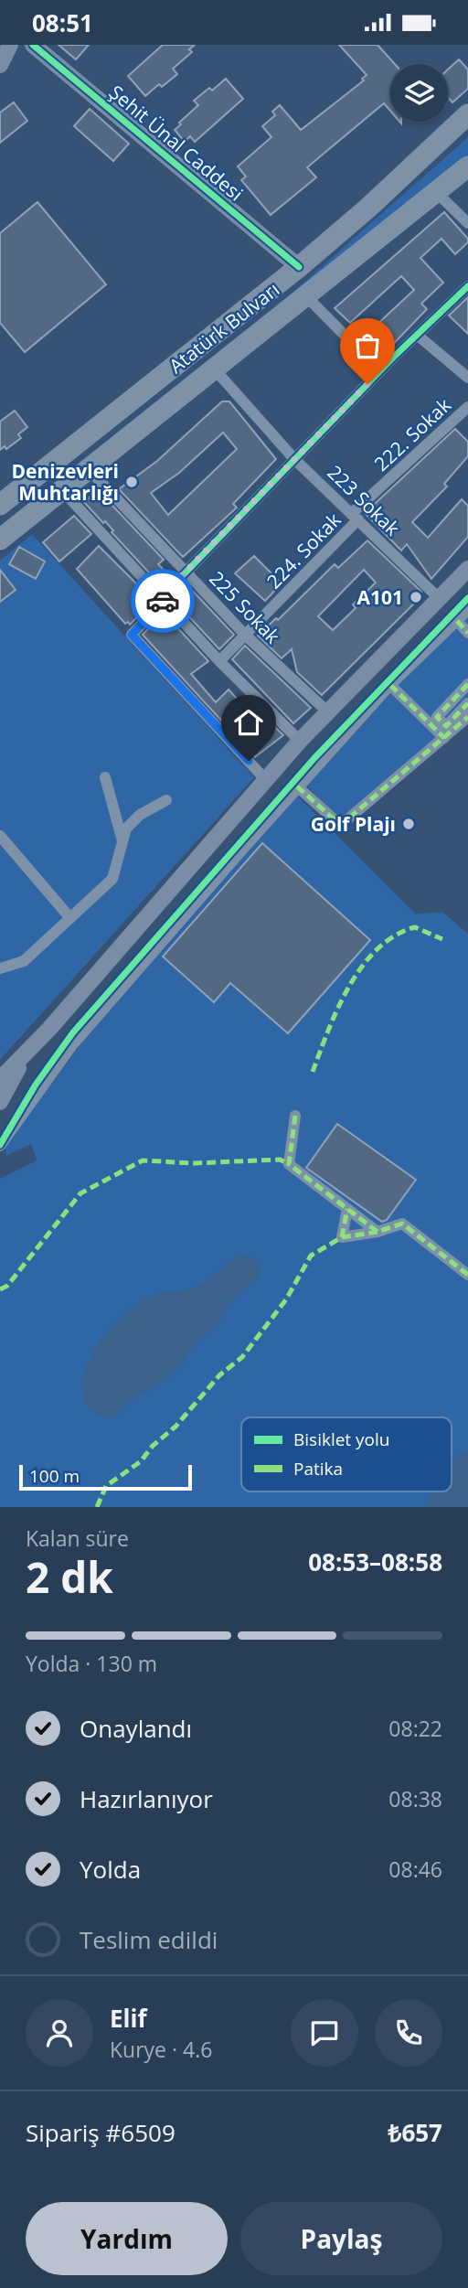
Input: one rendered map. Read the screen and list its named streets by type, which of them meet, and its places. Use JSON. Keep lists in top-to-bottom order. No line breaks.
{"streets":{"highway":["Atatürk Bulvarı"],"main road":["Şehit Ünal Caddesi"],"street":["222. Sokak","223 Sokak","224. Sokak","225 Sokak"]},"crossings":[["Şehit Ünal Caddesi","Atatürk Bulvarı"],["Atatürk Bulvarı","223 Sokak"],["Atatürk Bulvarı","225 Sokak"],["222. Sokak","223 Sokak"],["222. Sokak","224. Sokak"],["223 Sokak","224. Sokak"],["224. Sokak","225 Sokak"]],"places":["Denizevleri Muhtarlığı","A101","Golf Plajı"],"legend":["Bisiklet yolu","Patika"],"scale_bar":"100 m","page":{"status":"08:51","scale":"100 m","heading":["2 dk","Kalan süre","08:53–08:58"],"panel":["Elif","Kurye · 4.6","Sipariş #6509","₺657"],"bar":"Yolda · 130 m","list":[["Onaylandı","08:22"],["Hazırlanıyor","08:38"],["Yolda","08:46"],"Teslim edildi"],"buttons":["Yardım","Paylaş"]}}
